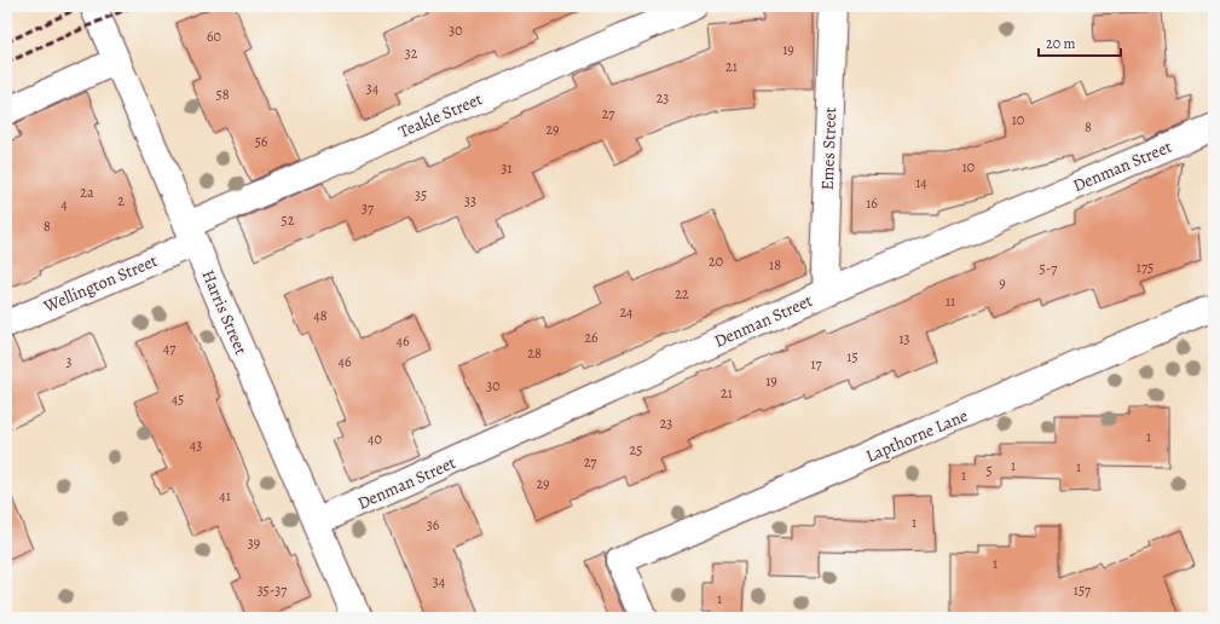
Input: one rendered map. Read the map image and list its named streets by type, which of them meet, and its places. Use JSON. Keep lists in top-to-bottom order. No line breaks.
{"streets":{"street":["Teakle Street","Emes Street","Denman Street","Wellington Street","Harris Street","Lapthorne Lane"]},"crossings":[["Teakle Street","Wellington Street"],["Teakle Street","Harris Street"],["Emes Street","Denman Street"],["Denman Street","Harris Street"],["Wellington Street","Harris Street"]],"house_numbers":["30","60","19","32","21","34","58","23","27","10","8","29","56","10","31","14","2a","35","2","33","16","4","37","52","8","20","18","175","5-7","9","22","11","24","48","26","13","46","47","28","15","3","46","17","19","30","21","45","23","1","40","43","25","27","1","1","5","1","29","41","1","36","39","1","34","35-37","157","1"],"scale_bar":"20 m"}
